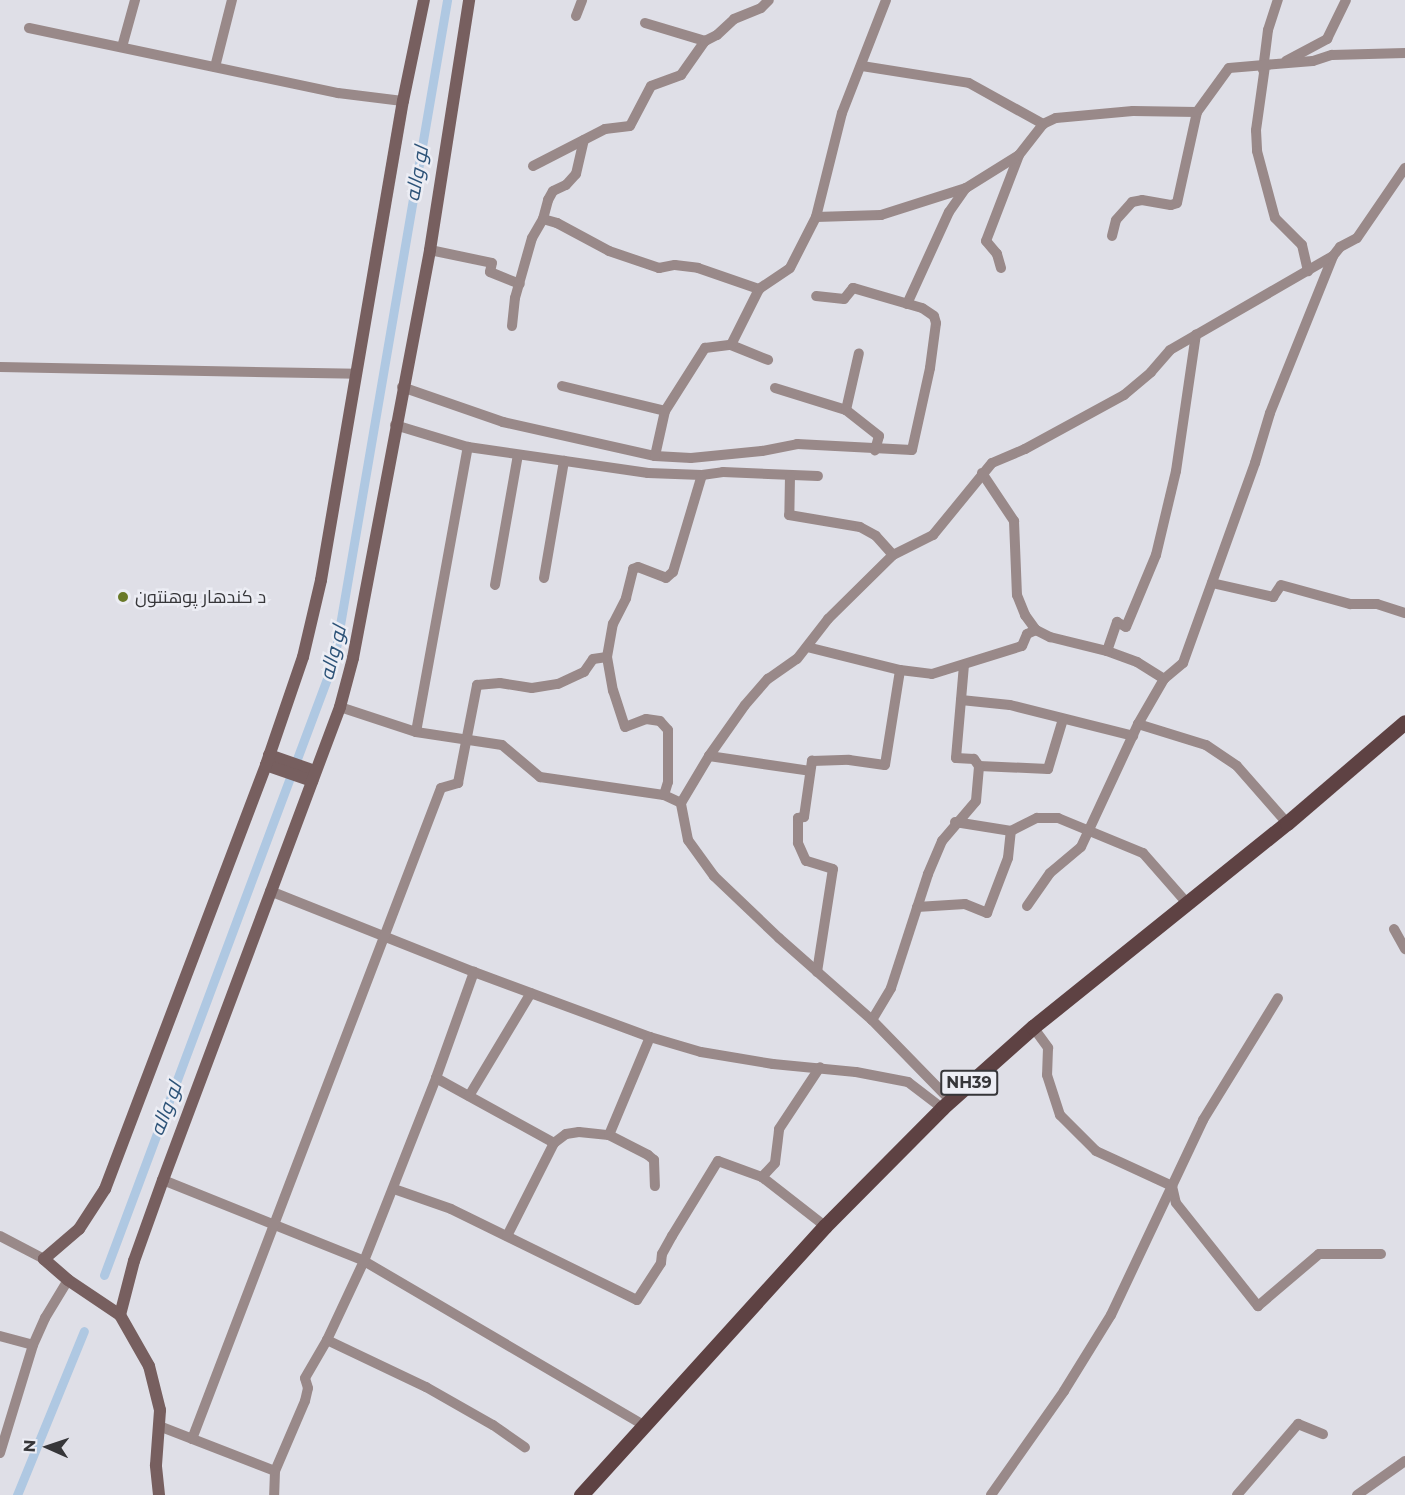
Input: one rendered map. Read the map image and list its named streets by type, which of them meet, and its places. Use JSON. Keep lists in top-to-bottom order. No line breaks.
{"streets":{"main road":["NH39"]},"water":["لو واله"],"places":["د کندهار پوهنتون"],"north":"left"}
